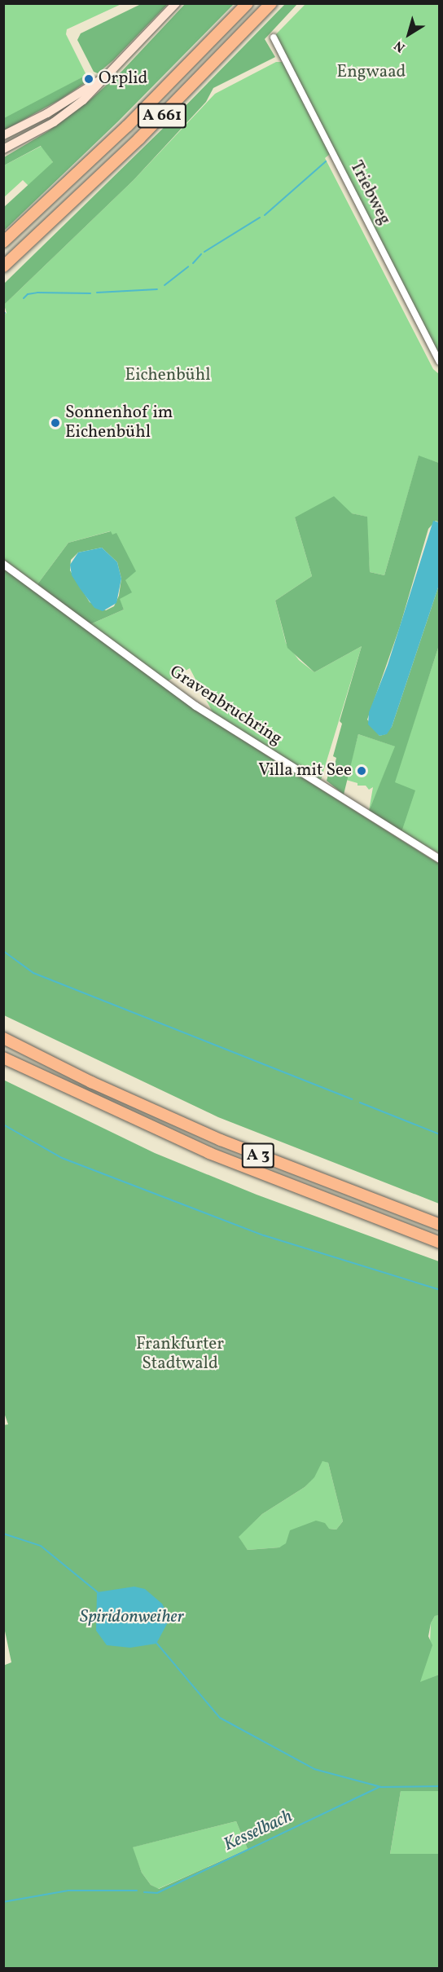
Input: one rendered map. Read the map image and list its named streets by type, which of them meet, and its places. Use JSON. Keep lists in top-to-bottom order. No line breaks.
{"streets":{"highway":["A 661","A 3"],"street":["Triebweg","Gravenbruchring"]},"water":["Spiridonweiher","Kesselbach"],"parks":["Engwaad","Eichenbühl","Frankfurter Stadtwald"],"places":["Orplid","Sonnenhof im Eichenbühl","Villa mit See"],"north":"bottom left"}
